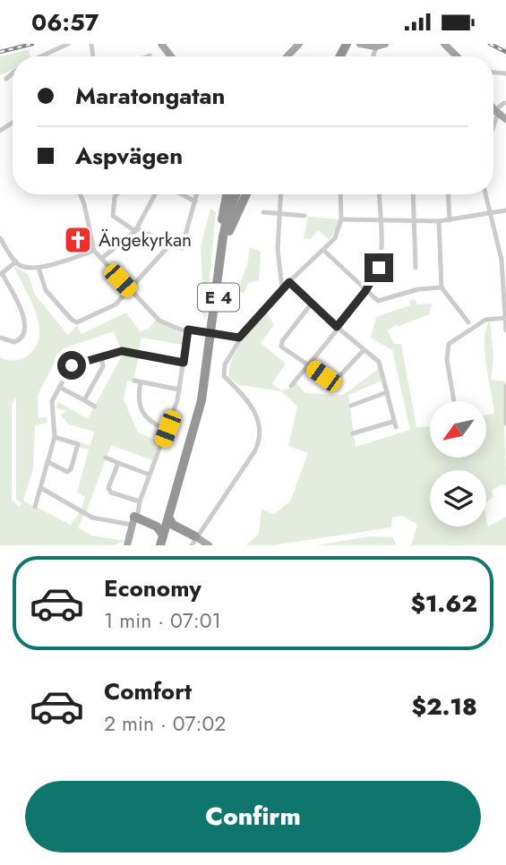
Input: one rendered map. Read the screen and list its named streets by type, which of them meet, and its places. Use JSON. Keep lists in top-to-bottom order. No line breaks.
{"streets":{"highway":["E 4"]},"places":{"church":["Ängekyrkan"]},"north":"bottom left","page":{"status":"06:57","banner":["Maratongatan","Aspvägen"],"list":[{"name":"Economy","note":"1 min · 07:01","value":"$1.62"},{"name":"Comfort","note":"2 min · 07:02","value":"$2.18"}],"buttons":"Confirm"}}
